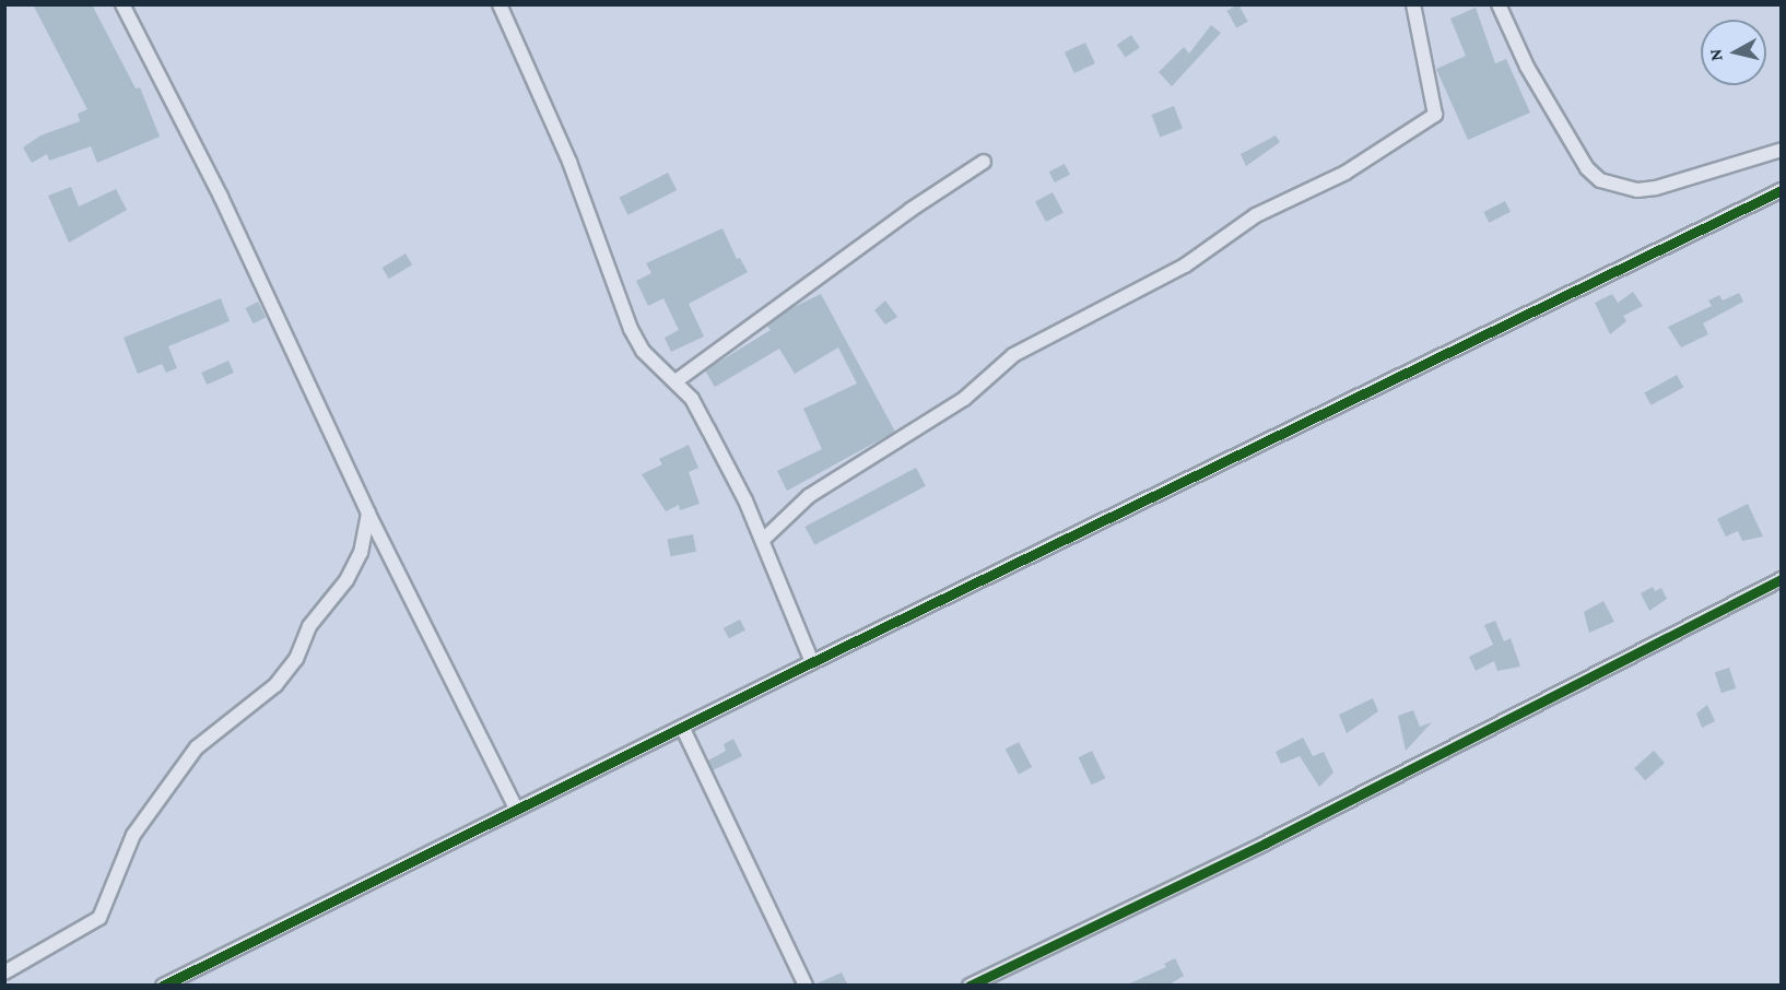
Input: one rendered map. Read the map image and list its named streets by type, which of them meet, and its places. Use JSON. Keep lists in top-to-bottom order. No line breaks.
{"north":"left"}
